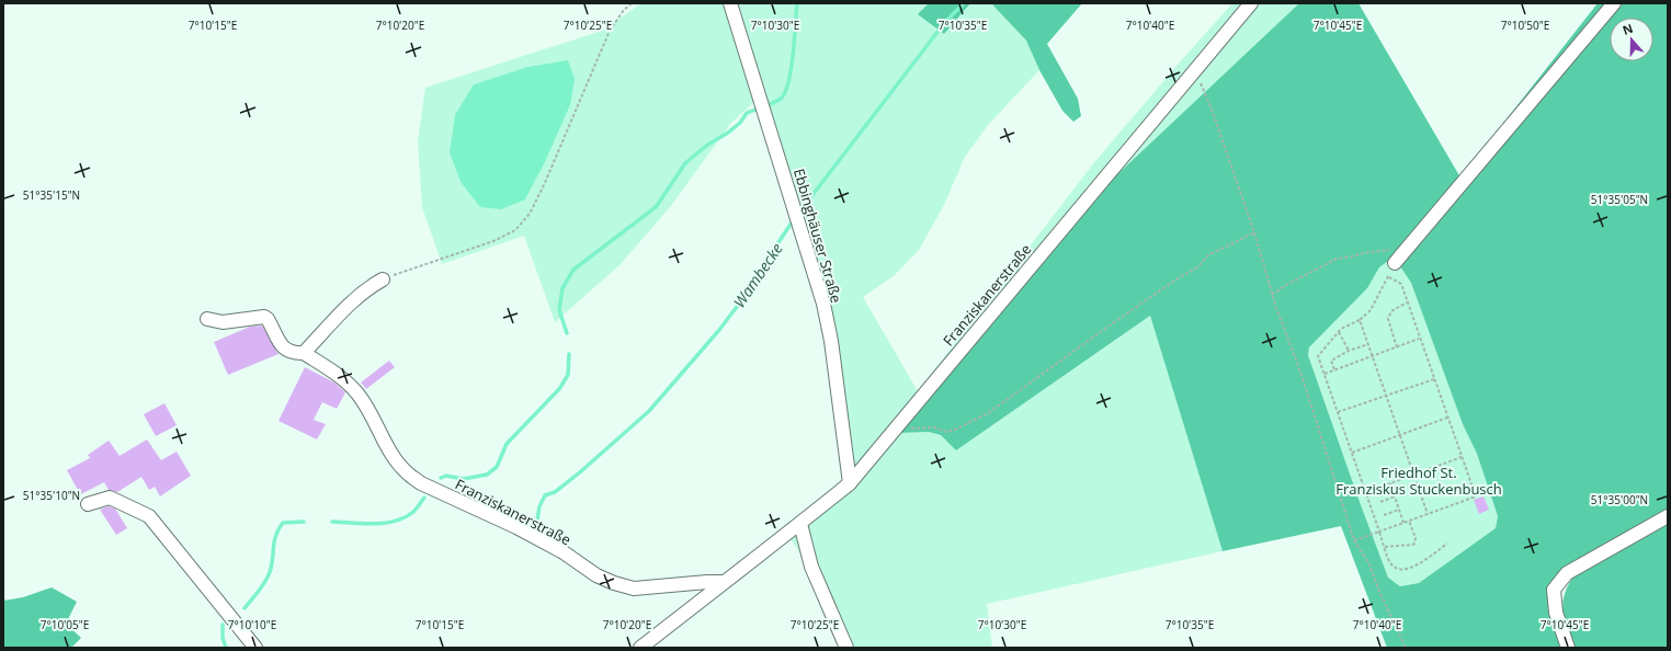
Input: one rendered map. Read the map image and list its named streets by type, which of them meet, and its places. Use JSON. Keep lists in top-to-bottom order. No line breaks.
{"streets":{"street":["Ebbinghäuser Straße","Franziskanerstraße"]},"crossings":[["Ebbinghäuser Straße","Franziskanerstraße"]],"water":["Wambecke"],"parks":["Friedhof St. Franziskus Stuckenbusch"],"north":"top","coordinates":["7°10'15\"E","7°10'35\"E","7°10'40\"E","7°10'50\"E","7°10'20\"E","7°10'25\"E","7°10'30\"E","7°10'45\"E","51°35'15\"N","51°35'05\"N","51°35'10\"N","51°35'00\"N","7°10'05\"E","7°10'10\"E"]}
